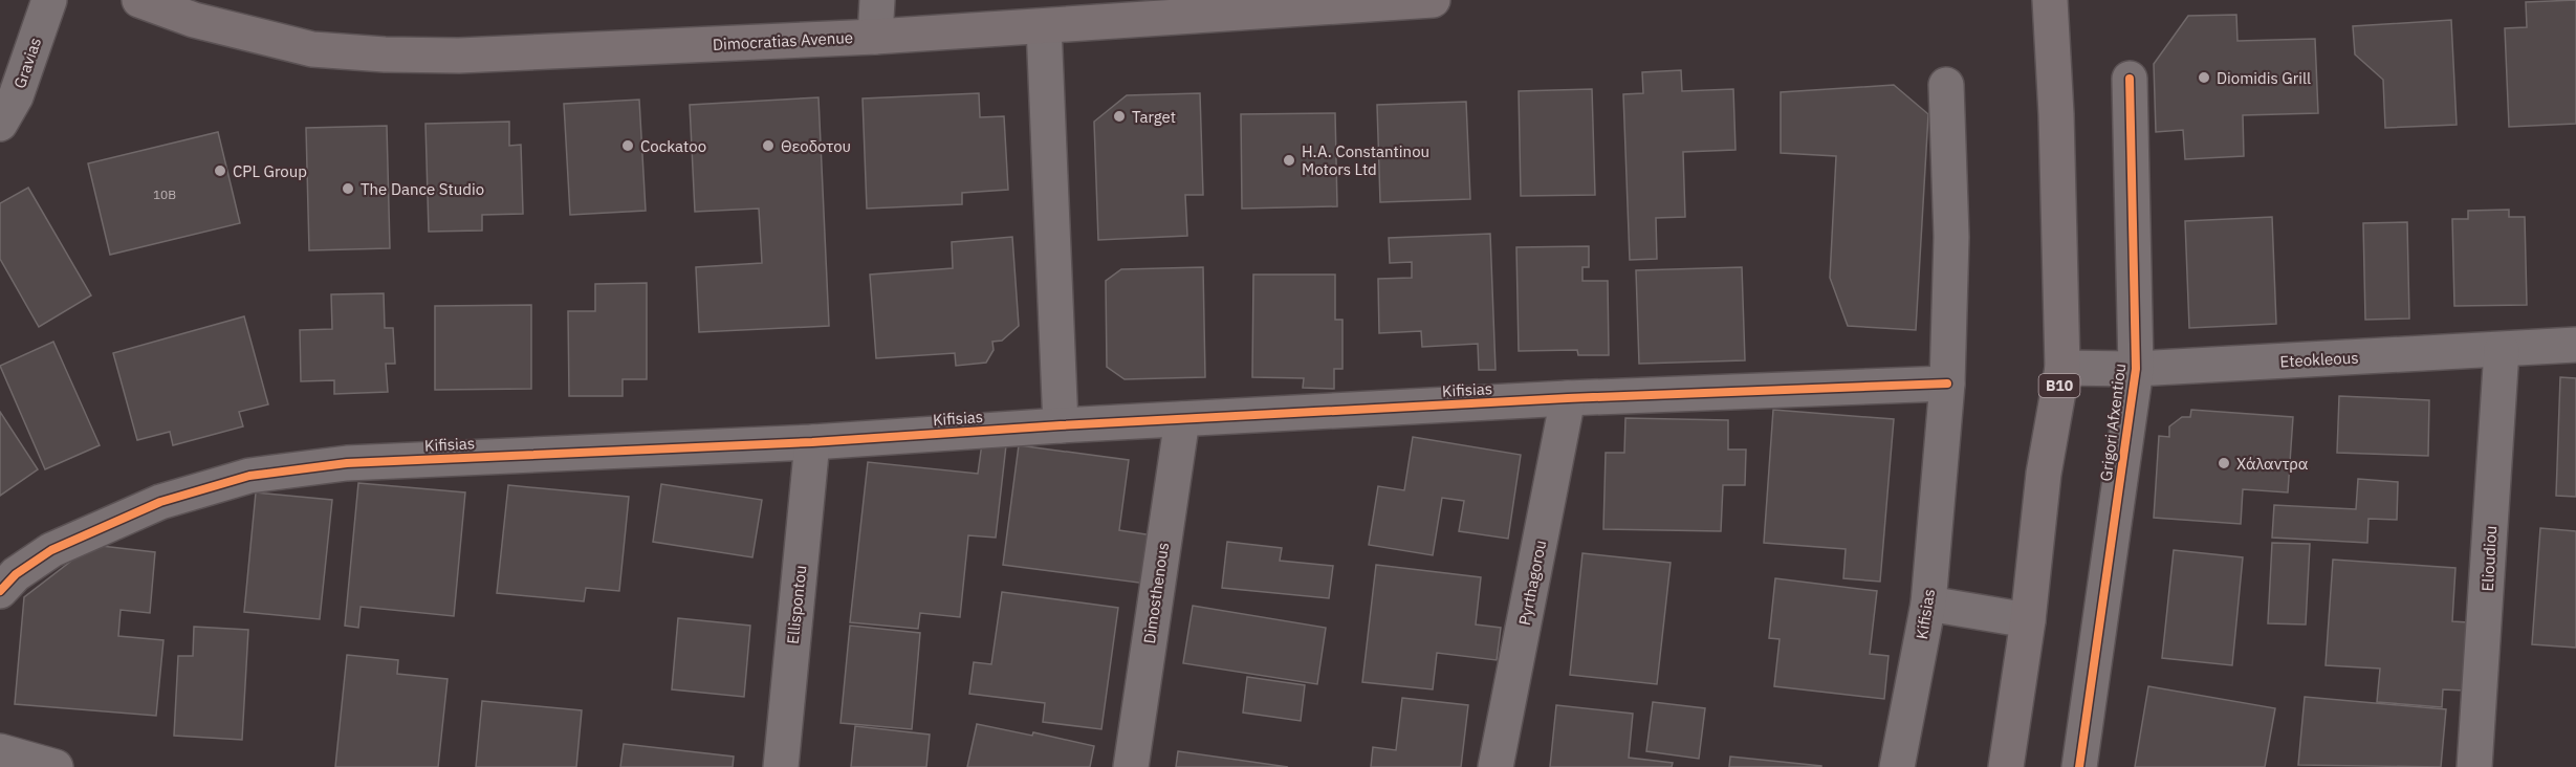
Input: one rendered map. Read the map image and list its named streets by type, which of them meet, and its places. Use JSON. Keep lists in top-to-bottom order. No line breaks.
{"streets":{"main road":["Dimocratias Avenue","B10"],"street":["Gravias","Eteokleous","Kifisias","Grigori Afxentiou","Elioudiou","Pyrthagorou","Dimosthenous","Ellispontou"]},"crossings":[["Eteokleous","B10"],["Eteokleous","Grigori Afxentiou"],["Eteokleous","Elioudiou"],["Kifisias","Pyrthagorou"],["Kifisias","Dimosthenous"],["Kifisias","Ellispontou"]],"places":["Diomidis Grill","Target","Cockatoo","Θεοδοτου","H.A. Constantinou Motors Ltd","CPL Group","The Dance Studio","Χάλαντρα"],"house_numbers":["10B"]}
